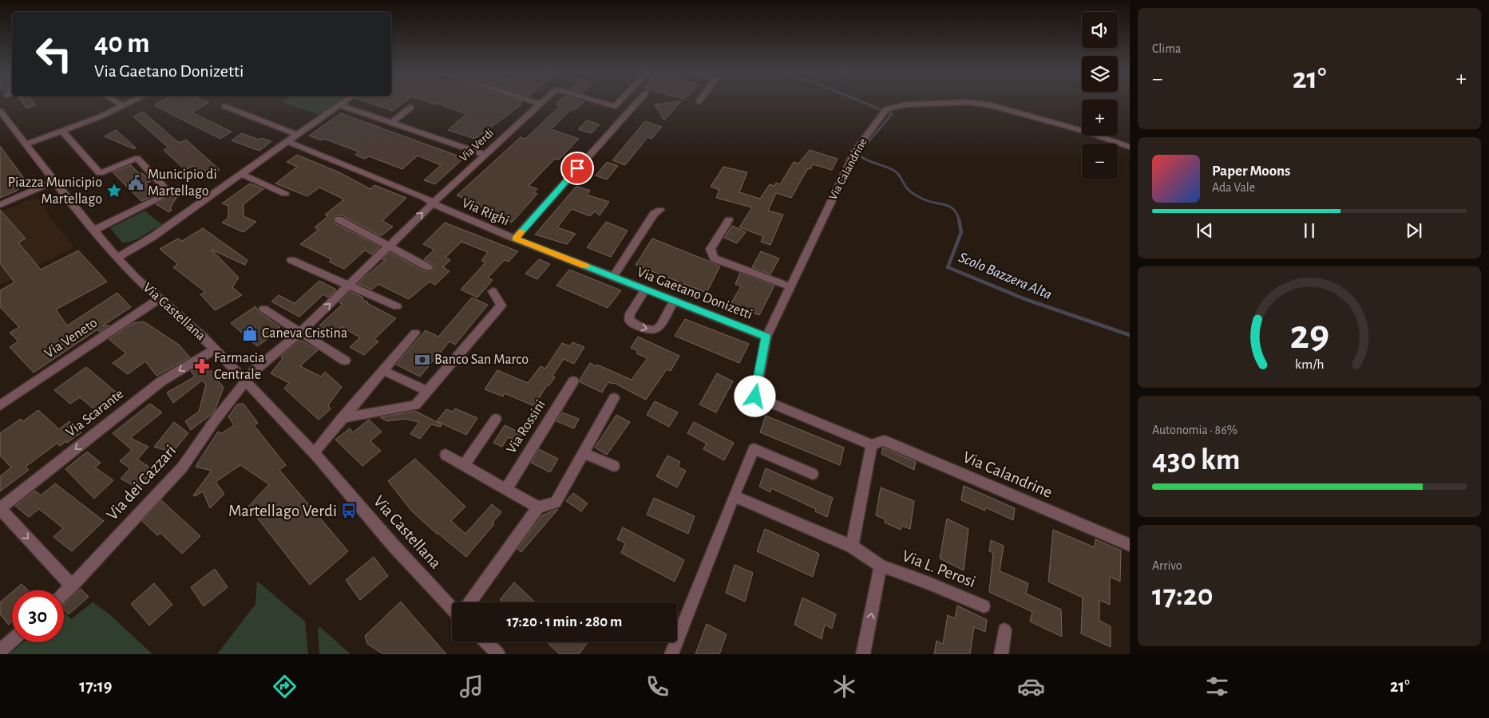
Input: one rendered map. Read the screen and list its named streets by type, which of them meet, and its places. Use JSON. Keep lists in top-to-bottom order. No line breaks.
{"streets":{"street":["Via Verdi","Via Calandrine","Via Righi","Via Gaetano Donizetti","Via Castellana","Via Veneto","Via Scarante","Via Rossini","Via dei Cazzari","Via L. Perosi"]},"crossings":[["Via Verdi","Via Righi"],["Via Verdi","Via Castellana"],["Via Verdi","Via dei Cazzari"],["Via Calandrine","Via Gaetano Donizetti"],["Via Righi","Via Gaetano Donizetti"],["Via Castellana","Via Veneto"],["Via Castellana","Via Scarante"],["Via Castellana","Via dei Cazzari"],["Via Scarante","Via dei Cazzari"]],"one_way":["Via L. Perosi"],"water":["Scolo Bazzera Alta"],"places":{"public building":["Municipio di Martellago"],"place":["Piazza Municipio Martellago"],"shop":["Caneva Cristina"],"bank":["Banco San Marco"],"pharmacy":["Farmacia Centrale"],"bus stop":["Martellago Verdi"]},"page":{"tile":["Clima",["Autonomia · 86%","430 km"],["Arrivo","17:20"]],"map_buttons":["+","−"],"turn":["40 m","Via Gaetano Donizetti"],"heat":["−","21°","+"],"song":["Paper Moons","Ada Vale"],"limit":"30","trip":"17:20 · 1 min · 280 m","tabs":["17:19","21°"],"gauge":["29","km/h"]}}
